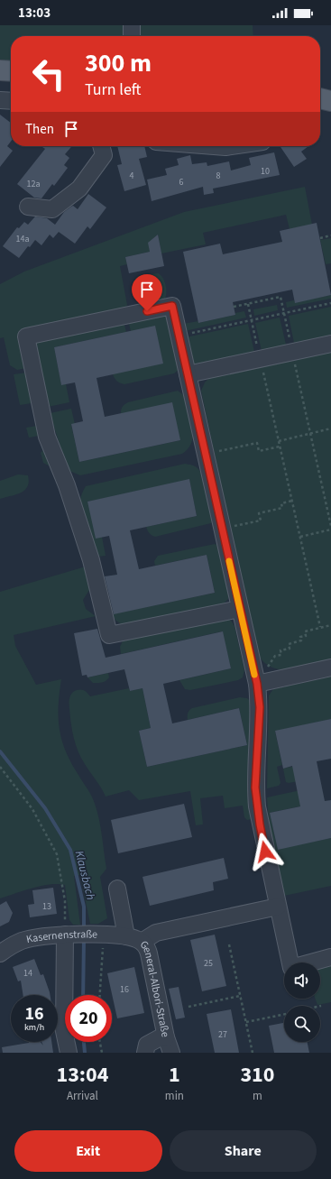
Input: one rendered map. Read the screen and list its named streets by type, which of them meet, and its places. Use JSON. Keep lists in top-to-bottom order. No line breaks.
{"streets":{"street":["Kasernenstraße","General-Albori-Straße"]},"crossings":[["Kasernenstraße","General-Albori-Straße"]],"water":["Klausbach"],"house_numbers":["10","4","8","6","12a","14a","13","25","14","16","27"],"page":{"status":"13:03","turn":["300 m","Turn left"],"then":"Then","speed":"16 km/h","limit":"20","eta":["13:04","Arrival","1","min","310","m"],"buttons":["Exit","Share"]}}
